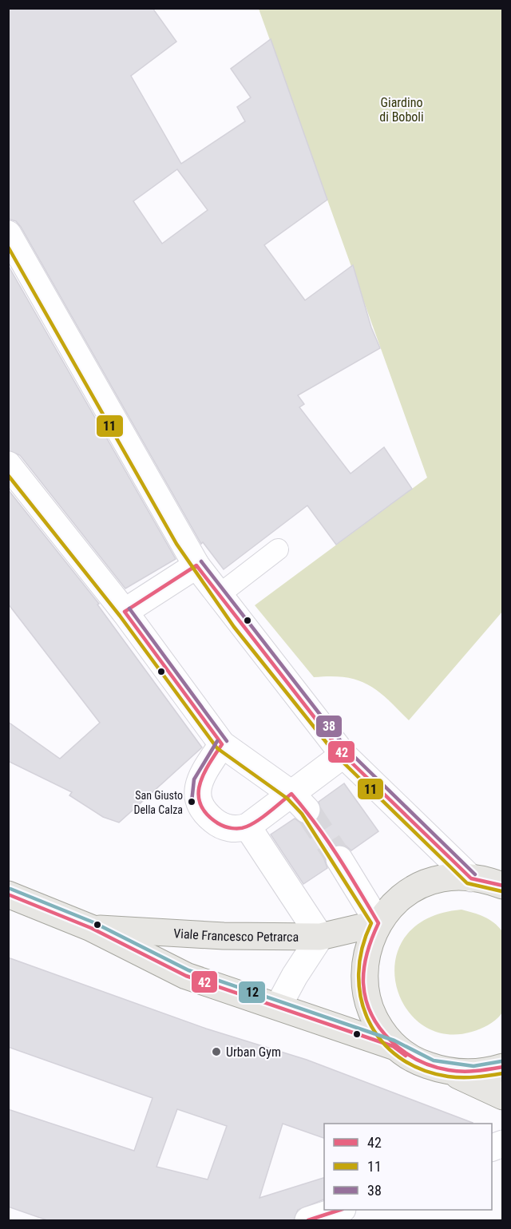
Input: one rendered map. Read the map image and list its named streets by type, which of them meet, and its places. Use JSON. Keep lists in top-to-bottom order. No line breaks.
{"streets":{"main road":["Viale Francesco Petrarca"]},"parks":["Giardino di Boboli"],"places":["San Giusto Della Calza","Urban Gym"],"lines":["transit line 11","transit line 38","transit line 42","transit line 12"],"legend":["42","11","38"]}
